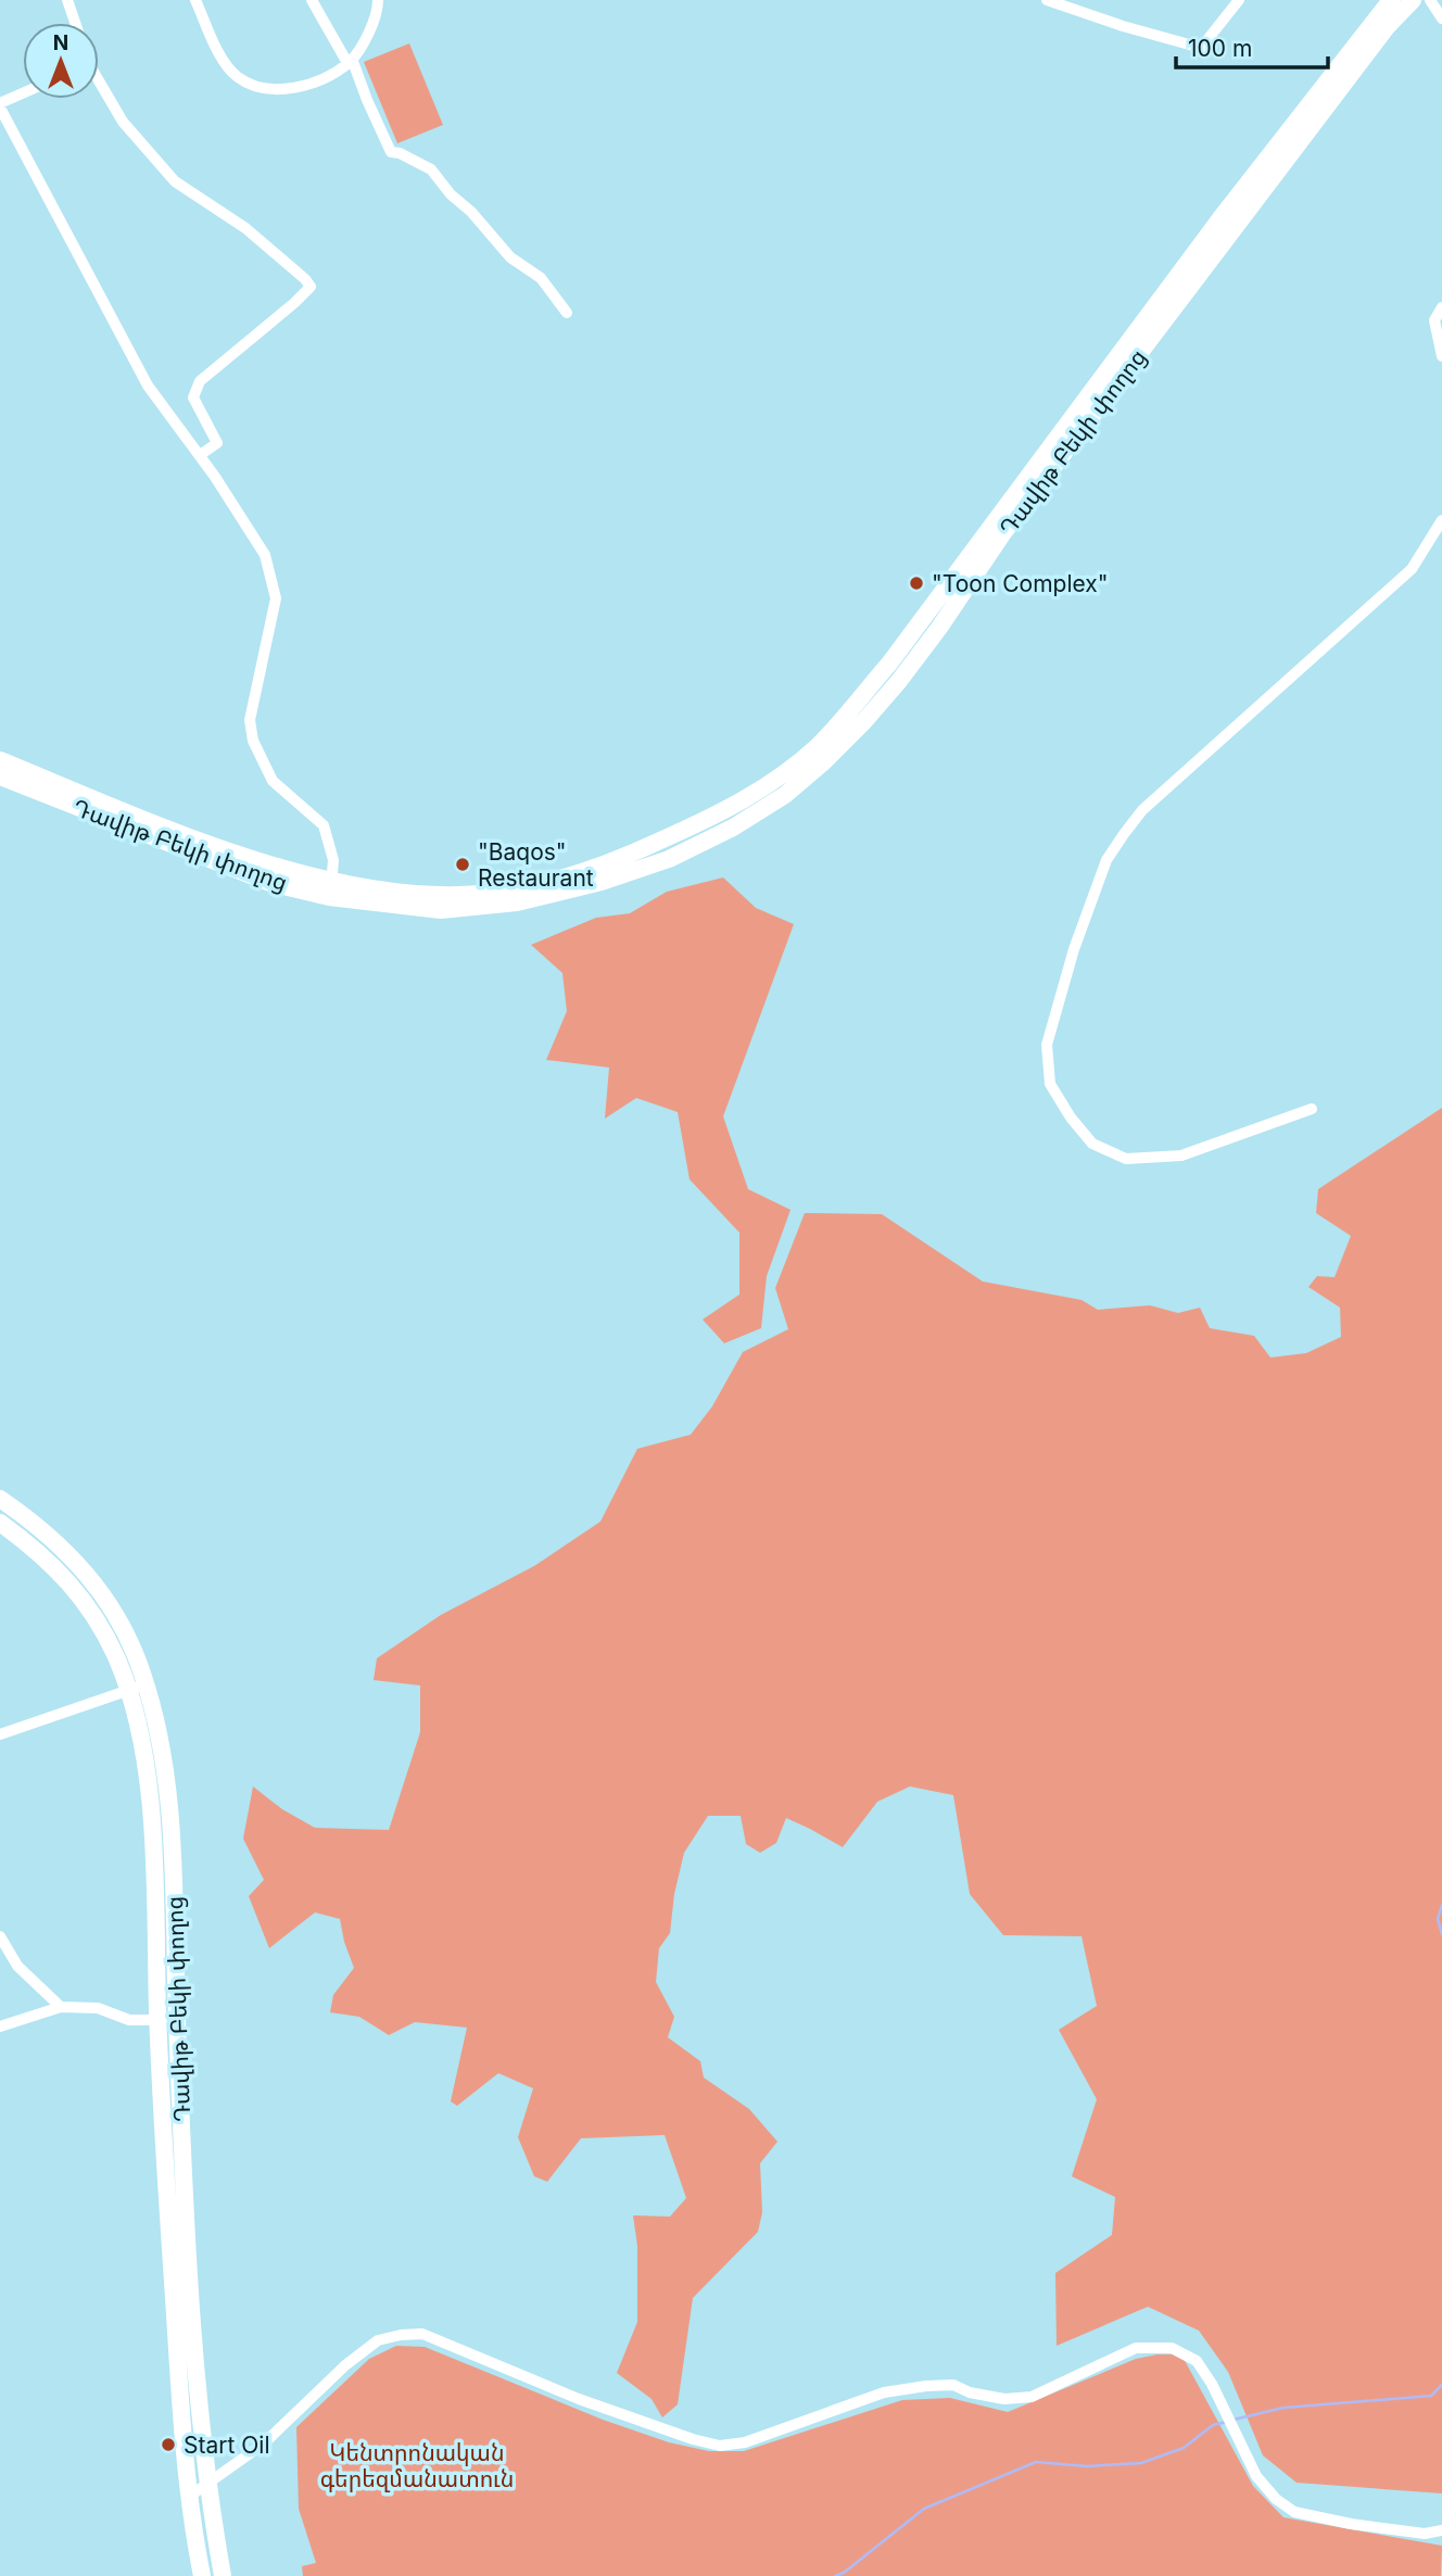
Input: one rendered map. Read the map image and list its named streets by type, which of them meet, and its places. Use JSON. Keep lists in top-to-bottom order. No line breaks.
{"streets":{"main road":["Դավիթ Բեկի փողոց"]},"parks":["Կենտրոնական գերեզմանատուն"],"places":["\"Toon Complex\"","\"Baqos\" Restaurant","Start Oil"],"scale_bar":"100 m","north":"top"}
